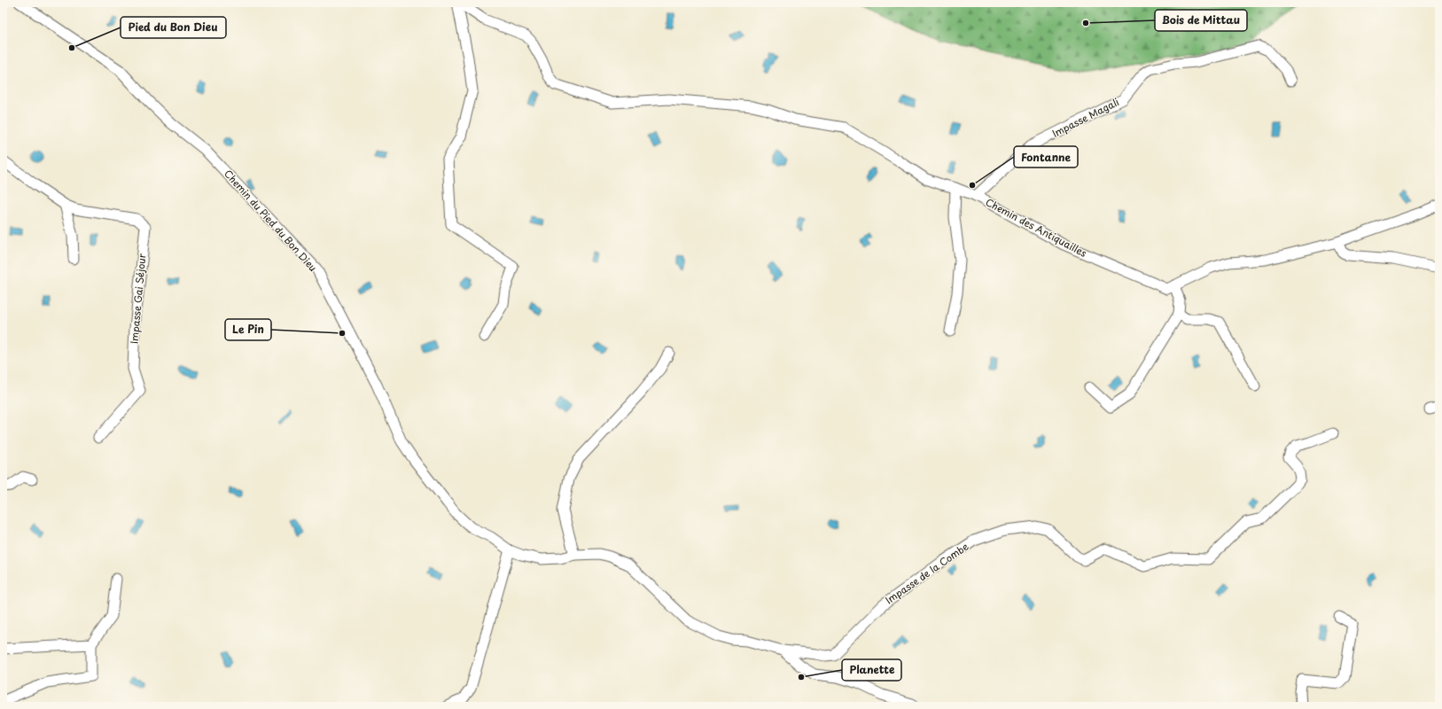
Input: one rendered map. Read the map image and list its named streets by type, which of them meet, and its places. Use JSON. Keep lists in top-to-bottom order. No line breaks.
{"streets":{"street":["Impasse Magali","Chemin du Pied du Bon Dieu","Chemin des Antiquailles","Impasse Gai Séjour","Impasse de la Combe"]},"crossings":[["Impasse Magali","Chemin des Antiquailles"],["Chemin du Pied du Bon Dieu","Impasse de la Combe"]],"places":["Bois de Mittau","Pied du Bon Dieu","Fontanne","Le Pin","Planette"]}
